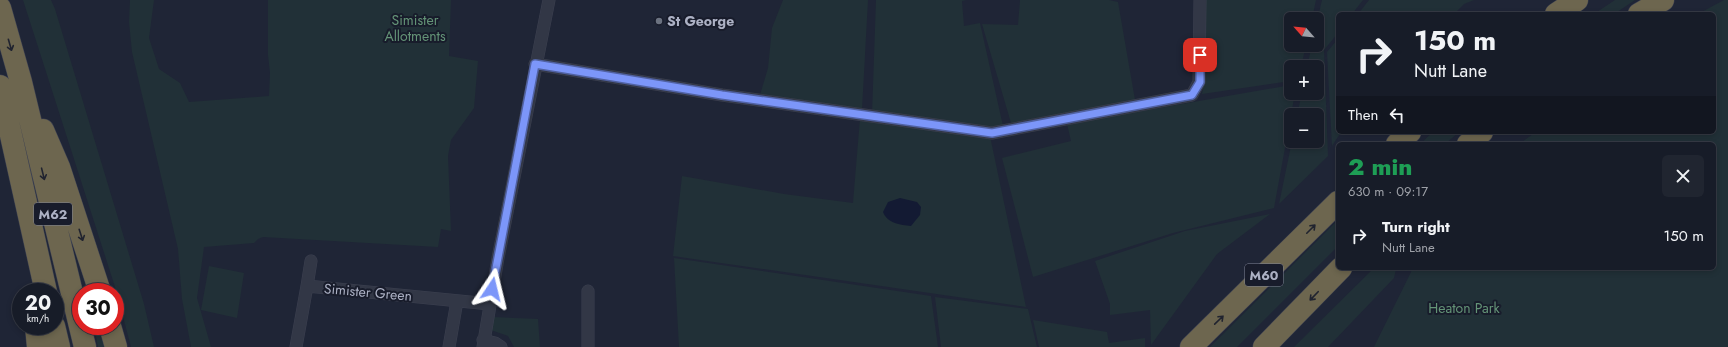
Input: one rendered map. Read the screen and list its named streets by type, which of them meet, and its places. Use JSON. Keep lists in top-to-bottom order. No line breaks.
{"streets":{"highway":["M62","M60"],"street":["Simister Green"]},"parks":["Simister Allotments","Heaton Park"],"places":["St George"],"north":"top left","page":{"map_buttons":["+","−"],"turn":["150 m","Nutt Lane"],"then":"Then","heading":["2 min","630 m · 09:17"],"list":[{"name":"Turn right","note":"Nutt Lane","value":"150 m"}],"speed":"20 km/h","limit":"30"}}
